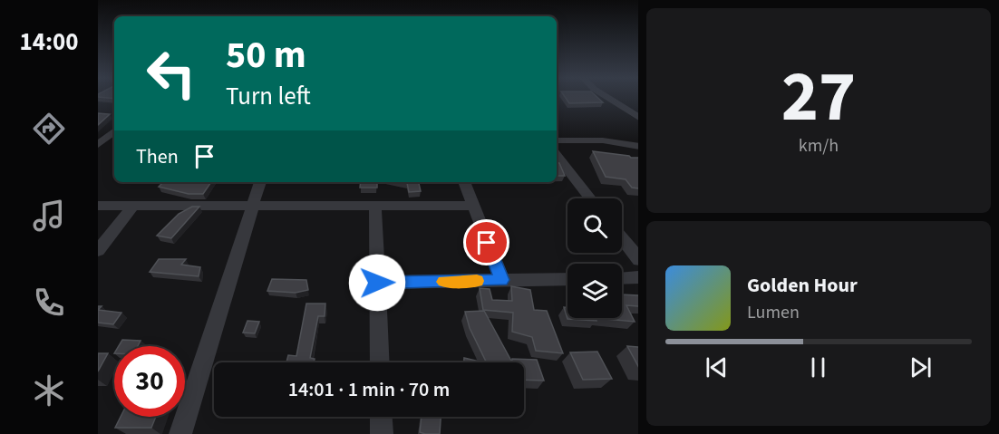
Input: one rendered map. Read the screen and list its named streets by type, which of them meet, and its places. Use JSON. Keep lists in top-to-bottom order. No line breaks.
{"page":{"tabs":"14:00","tile":["27","km/h"],"turn":["50 m","Turn left"],"then":"Then","song":["Golden Hour","Lumen"],"limit":"30","trip":"14:01 · 1 min · 70 m"}}
